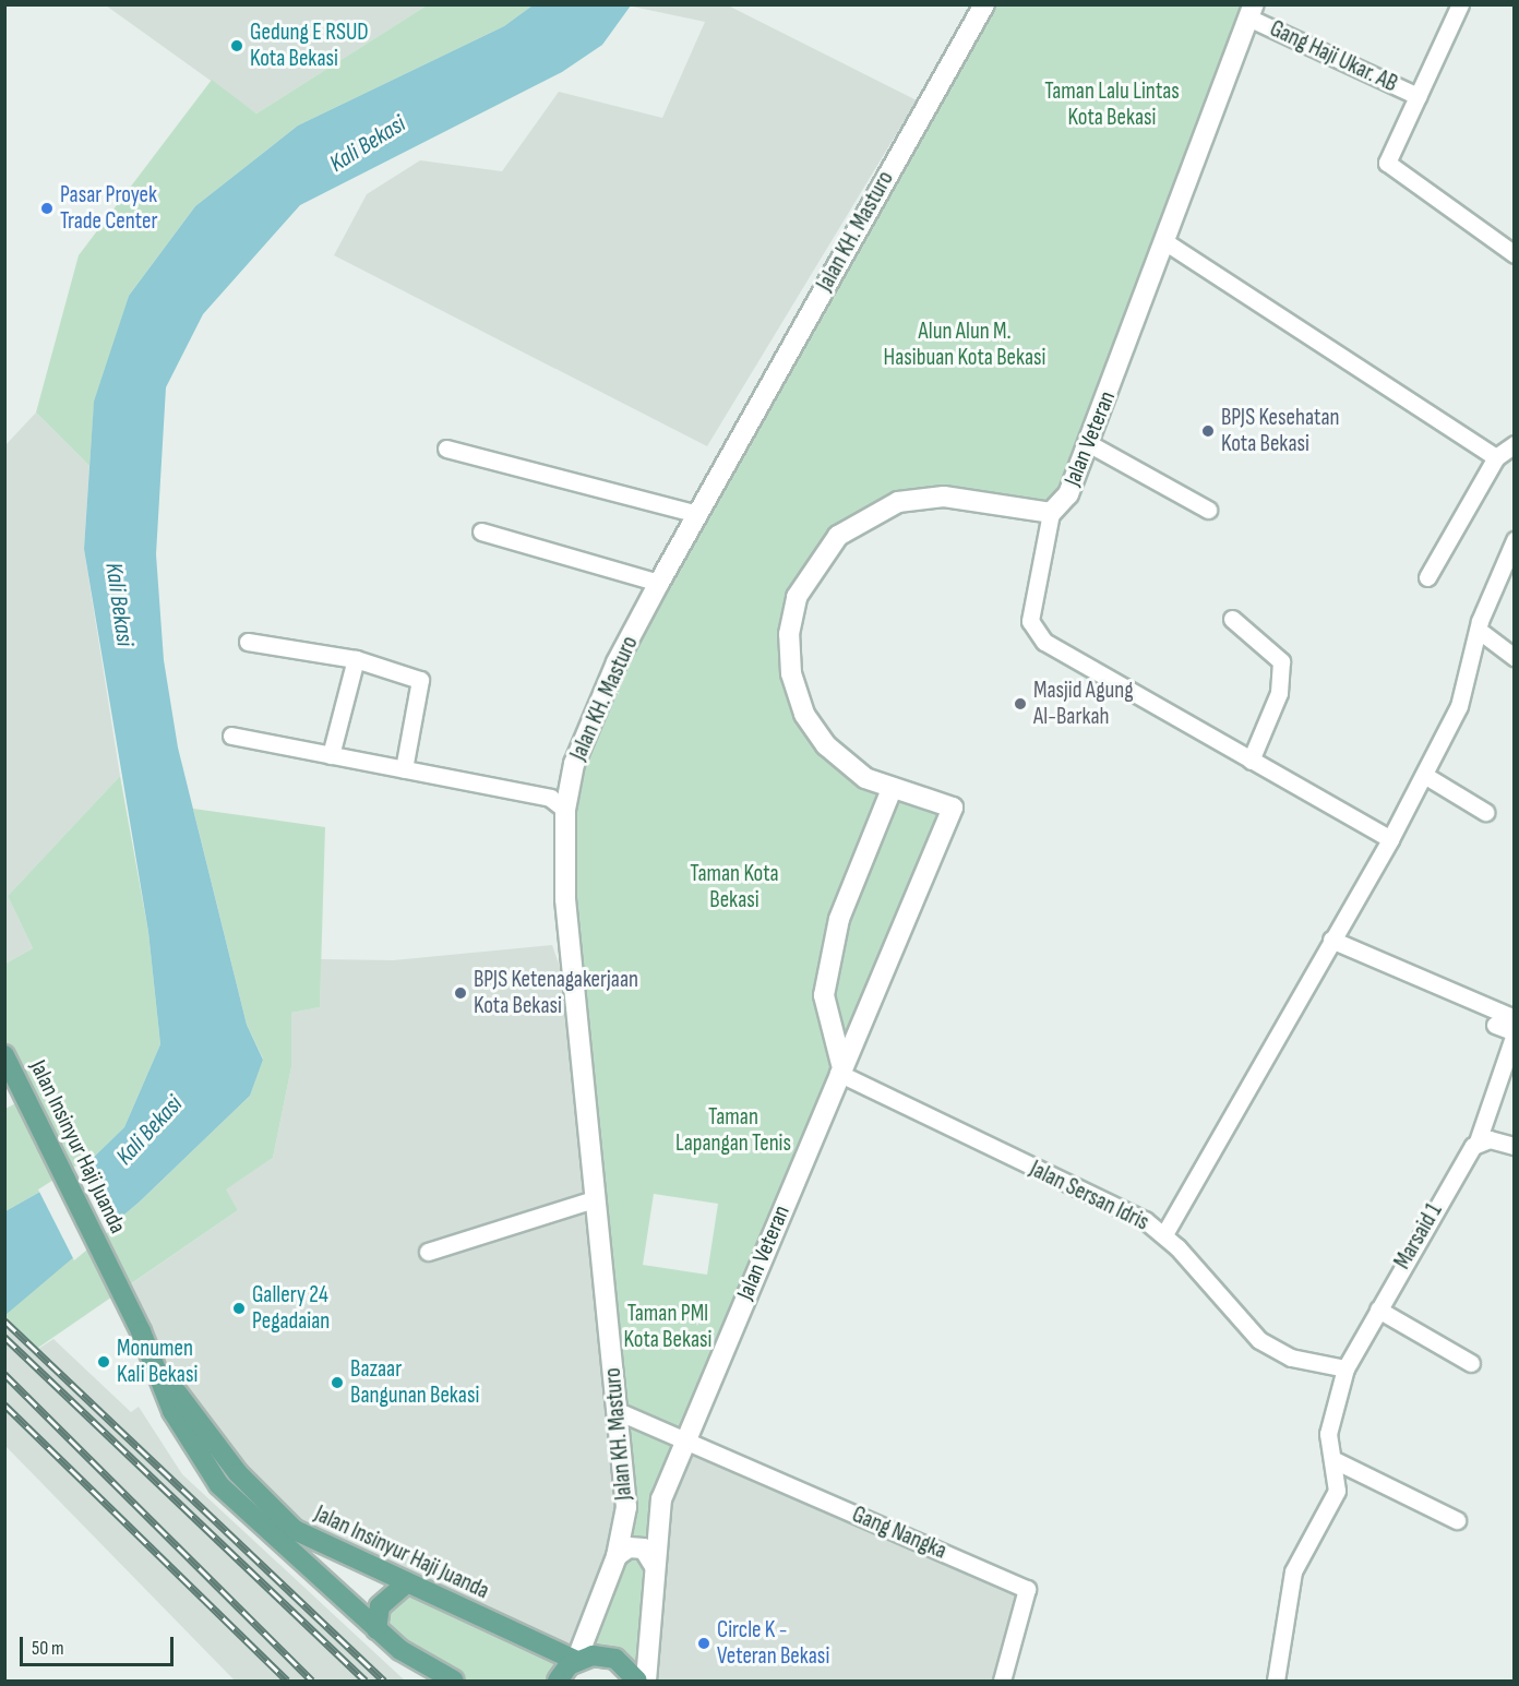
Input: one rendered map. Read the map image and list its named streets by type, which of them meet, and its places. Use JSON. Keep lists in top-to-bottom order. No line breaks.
{"streets":{"main road":["Jalan Insinyur Haji Juanda"],"street":["Gang Haji Ukar. AB","Jalan KH. Masturo","Jalan Veteran","Jalan Sersan Idris","Marsaid 1","Gang Nangka"]},"crossings":[["Gang Haji Ukar. AB","Jalan Veteran"],["Jalan KH. Masturo","Jalan Insinyur Haji Juanda"],["Jalan Veteran","Jalan Sersan Idris"],["Jalan Veteran","Gang Nangka"],["Jalan Sersan Idris","Marsaid 1"]],"water":["Kali Bekasi"],"parks":["Taman Lalu Lintas Kota Bekasi","Alun Alun M. Hasibuan Kota Bekasi","Taman Kota Bekasi","Taman Lapangan Tenis","Taman PMI Kota Bekasi"],"places":["Gedung E RSUD Kota Bekasi","Pasar Proyek Trade Center","BPJS Kesehatan Kota Bekasi","Masjid Agung Al-Barkah","BPJS Ketenagakerjaan Kota Bekasi","Gallery 24 Pegadaian","Monumen Kali Bekasi","Bazaar Bangunan Bekasi","Circle K - Veteran Bekasi"],"scale_bar":"50 m"}
